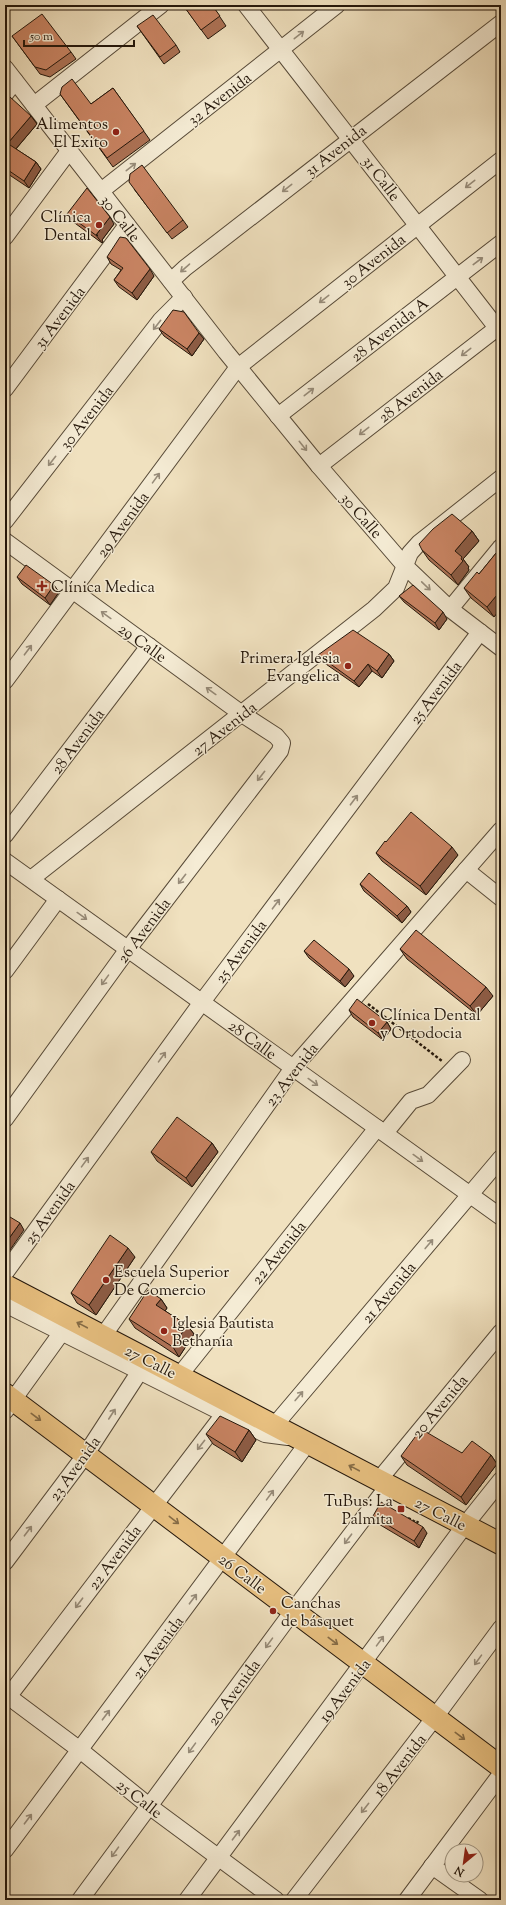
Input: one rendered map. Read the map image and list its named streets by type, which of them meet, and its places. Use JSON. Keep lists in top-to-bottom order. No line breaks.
{"streets":{"main road":["27 Calle","26 Calle"],"street":["32 Avenida","31 Avenida","31 Calle","30 Calle","30 Avenida","28 Avenida A","28 Avenida","29 Avenida","29 Calle","25 Avenida","27 Avenida","26 Avenida","28 Calle","23 Avenida","22 Avenida","21 Avenida","20 Avenida","19 Avenida","18 Avenida","25 Calle"]},"crossings":[["32 Avenida","31 Calle"],["32 Avenida","30 Calle"],["31 Avenida","31 Calle"],["31 Avenida","30 Calle"],["31 Calle","30 Avenida"],["31 Calle","28 Avenida A"],["31 Calle","28 Avenida"],["30 Calle","30 Avenida"],["30 Calle","28 Avenida A"],["30 Calle","28 Avenida"],["30 Calle","29 Avenida"],["30 Calle","25 Avenida"],["30 Calle","27 Avenida"],["30 Avenida","29 Avenida"],["28 Avenida","29 Calle"],["29 Avenida","29 Calle"],["29 Calle","27 Avenida"],["29 Calle","26 Avenida"],["25 Avenida","28 Calle"],["27 Avenida","28 Calle"],["26 Avenida","28 Calle"],["28 Calle","23 Avenida"],["28 Calle","22 Avenida"],["28 Calle","21 Avenida"],["23 Avenida","27 Calle"],["23 Avenida","26 Calle"],["22 Avenida","27 Calle"],["22 Avenida","26 Calle"],["22 Avenida","25 Calle"],["21 Avenida","27 Calle"],["21 Avenida","26 Calle"],["21 Avenida","25 Calle"],["27 Calle","20 Avenida"],["27 Calle","19 Avenida"],["20 Avenida","26 Calle"],["20 Avenida","25 Calle"],["26 Calle","19 Avenida"],["26 Calle","18 Avenida"],["19 Avenida","25 Calle"]],"one_way":["31 Avenida","30 Avenida","28 Avenida A","29 Avenida","29 Calle","25 Avenida","26 Avenida","28 Calle","22 Avenida","21 Avenida","20 Avenida","26 Calle","19 Avenida"],"places":{"other":["Alimentos El Exito","Clínica Dental","Primera Iglesia Evangelica","Clínica Dental y Ortodocia","Escuela Superior De Comercio","Iglesia Bautista Bethania","Canchas de básquet"],"health":["Clínica Medica"],"transit":["TuBus: La Palmita"]},"scale_bar":"50 m","north":"bottom left"}
